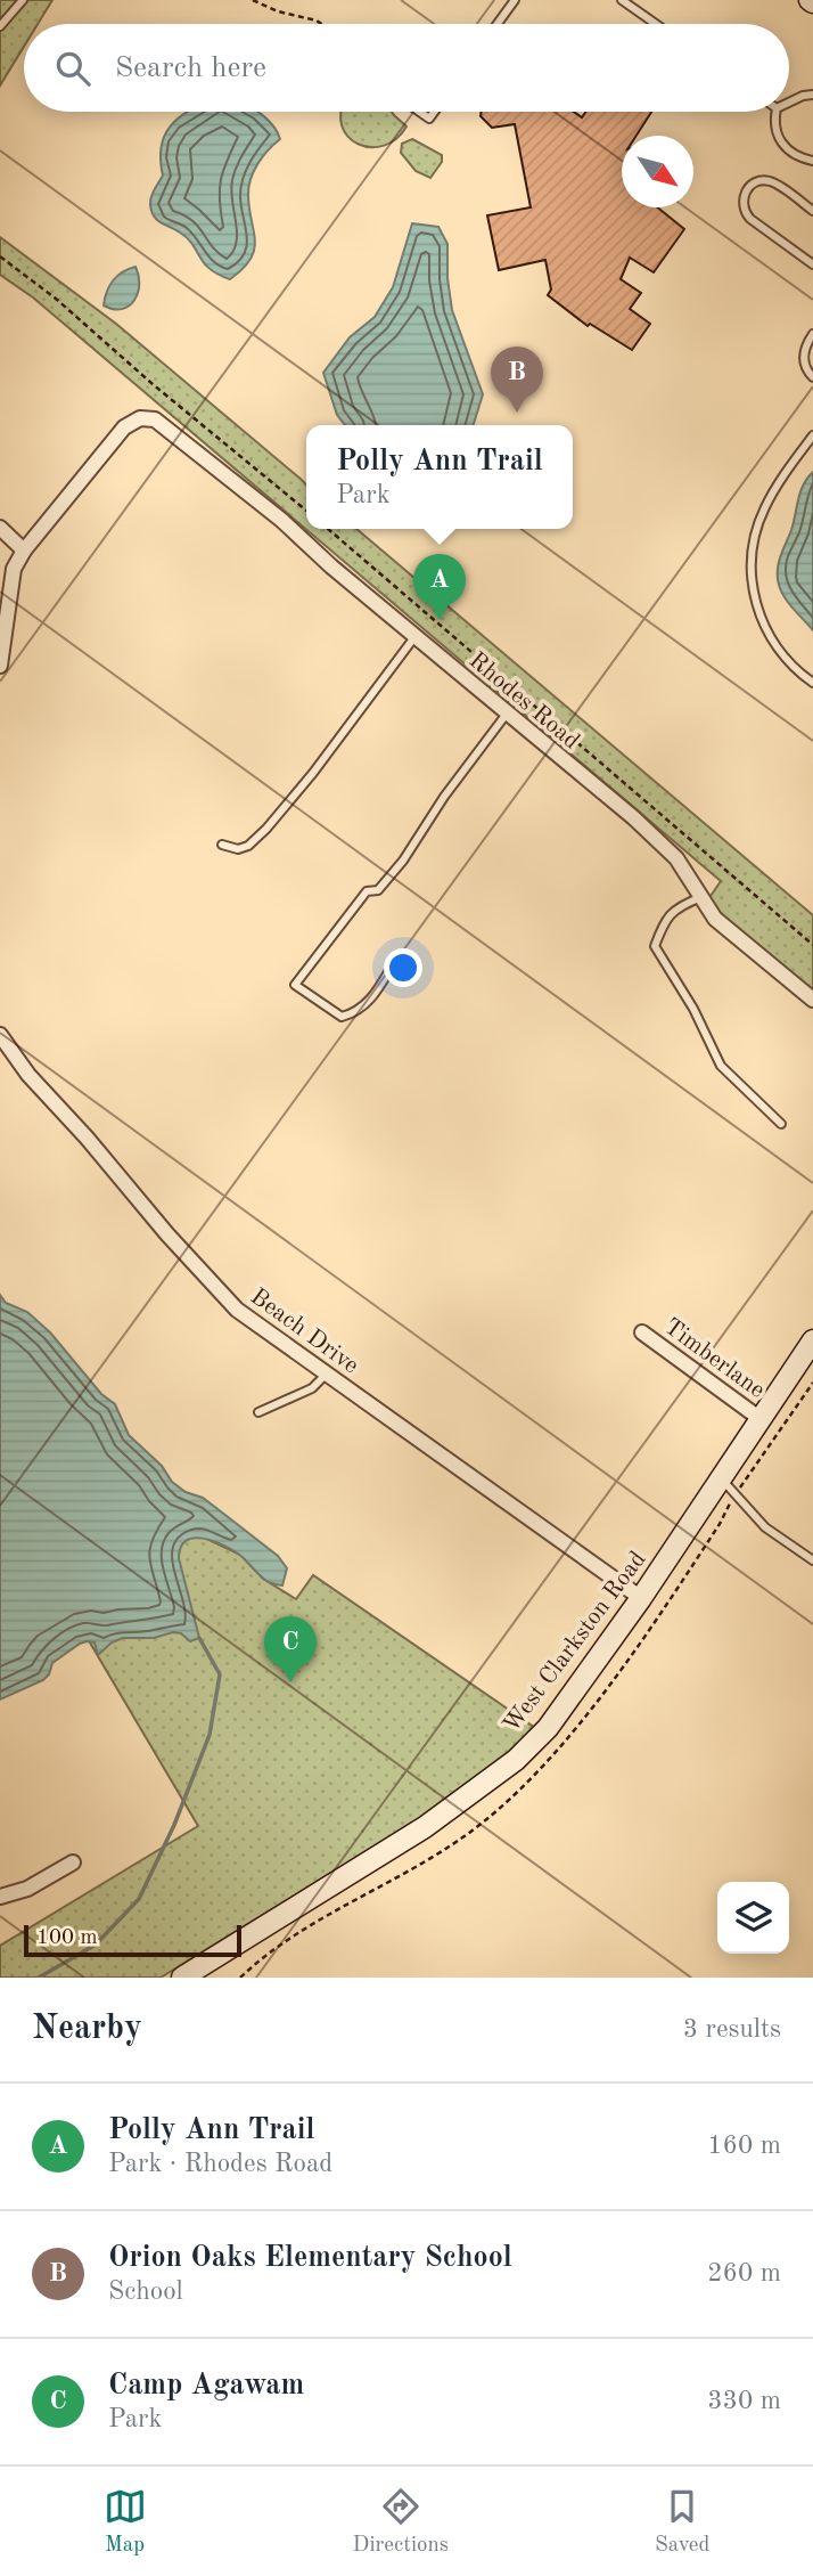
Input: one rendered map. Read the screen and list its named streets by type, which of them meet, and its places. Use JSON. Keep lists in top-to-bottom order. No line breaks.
{"streets":{"main road":["West Clarkston Road"],"street":["Rhodes Road","Beach Drive","Timberlane"]},"crossings":[["Beach Drive","West Clarkston Road"],["Timberlane","West Clarkston Road"]],"scale_bar":"100 m","north":"bottom right","page":{"search":"Search here","pins":["B","A","C"],"popup":["Polly Ann Trail","Park"],"scale":"100 m","heading":["Nearby","3 results"],"list":[{"mark":"A","name":"Polly Ann Trail","note":"Park · Rhodes Road","value":"160 m"},{"mark":"B","name":"Orion Oaks Elementary School","note":"School","value":"260 m"},{"mark":"C","name":"Camp Agawam","note":"Park","value":"330 m"}],"nav":["Map","Directions","Saved"]}}
